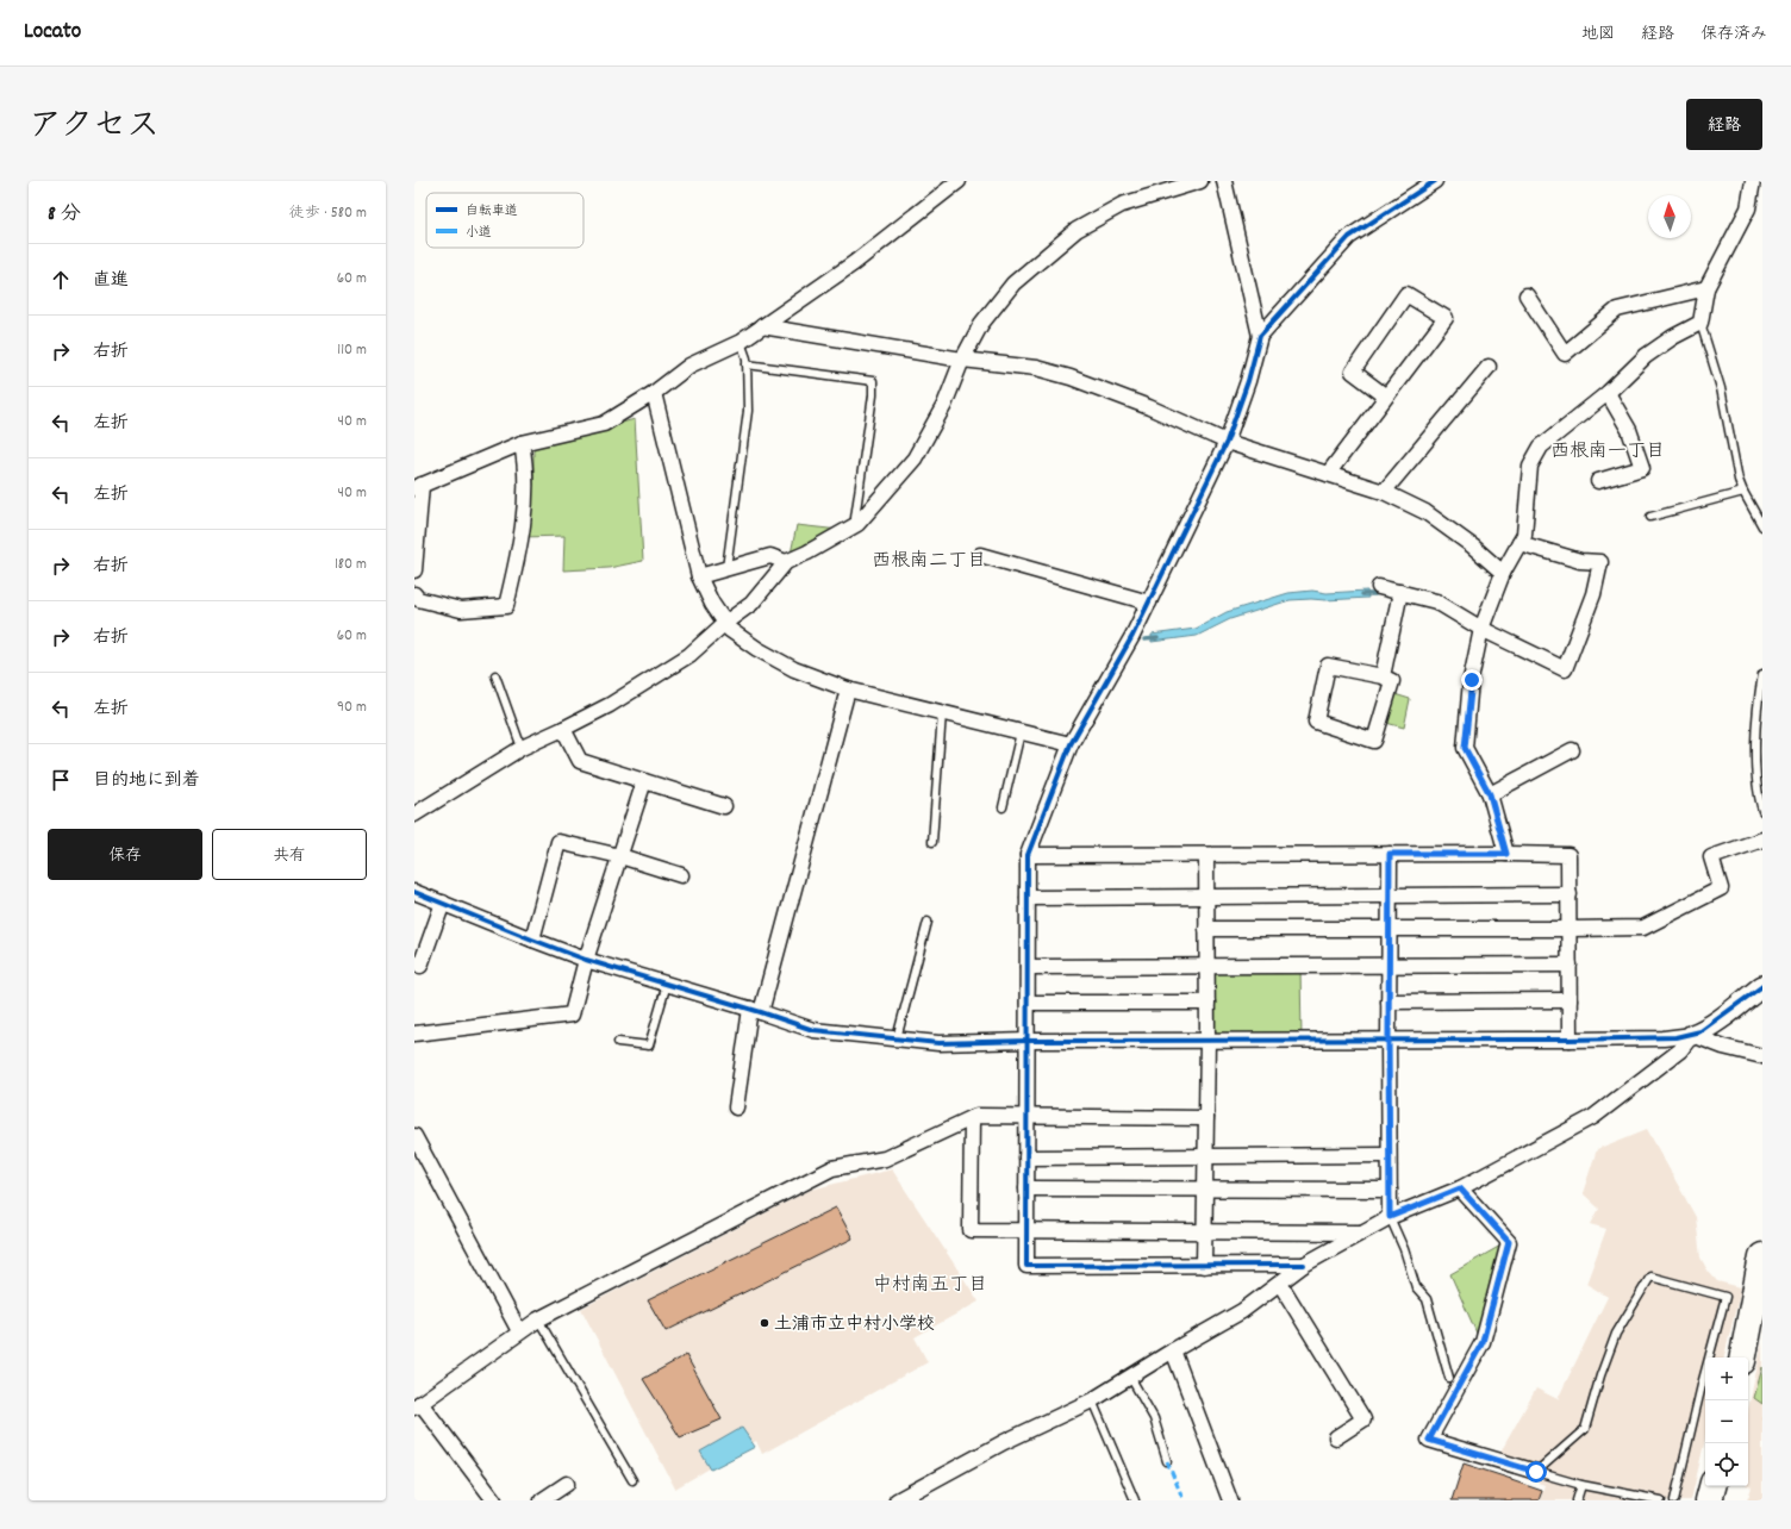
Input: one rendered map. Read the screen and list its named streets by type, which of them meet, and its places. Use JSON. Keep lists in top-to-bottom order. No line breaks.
{"districts":["西根南一丁目","西根南二丁目","中村南五丁目"],"places":["土浦市立中村小学校"],"legend":["自転車道","小道"],"north":"top","page":{"header":"Locato","nav":["地図","経路","保存済み"],"title":"アクセス","buttons":["経路",["保存","共有"]],"heading":["8 分","徒歩 · 580 m"],"list":[["直進","60 m"],["右折","110 m"],["左折","40 m"],["左折","40 m"],["右折","180 m"],["右折","60 m"],["左折","90 m"],"目的地に到着"],"map_buttons":["+","−"]}}
